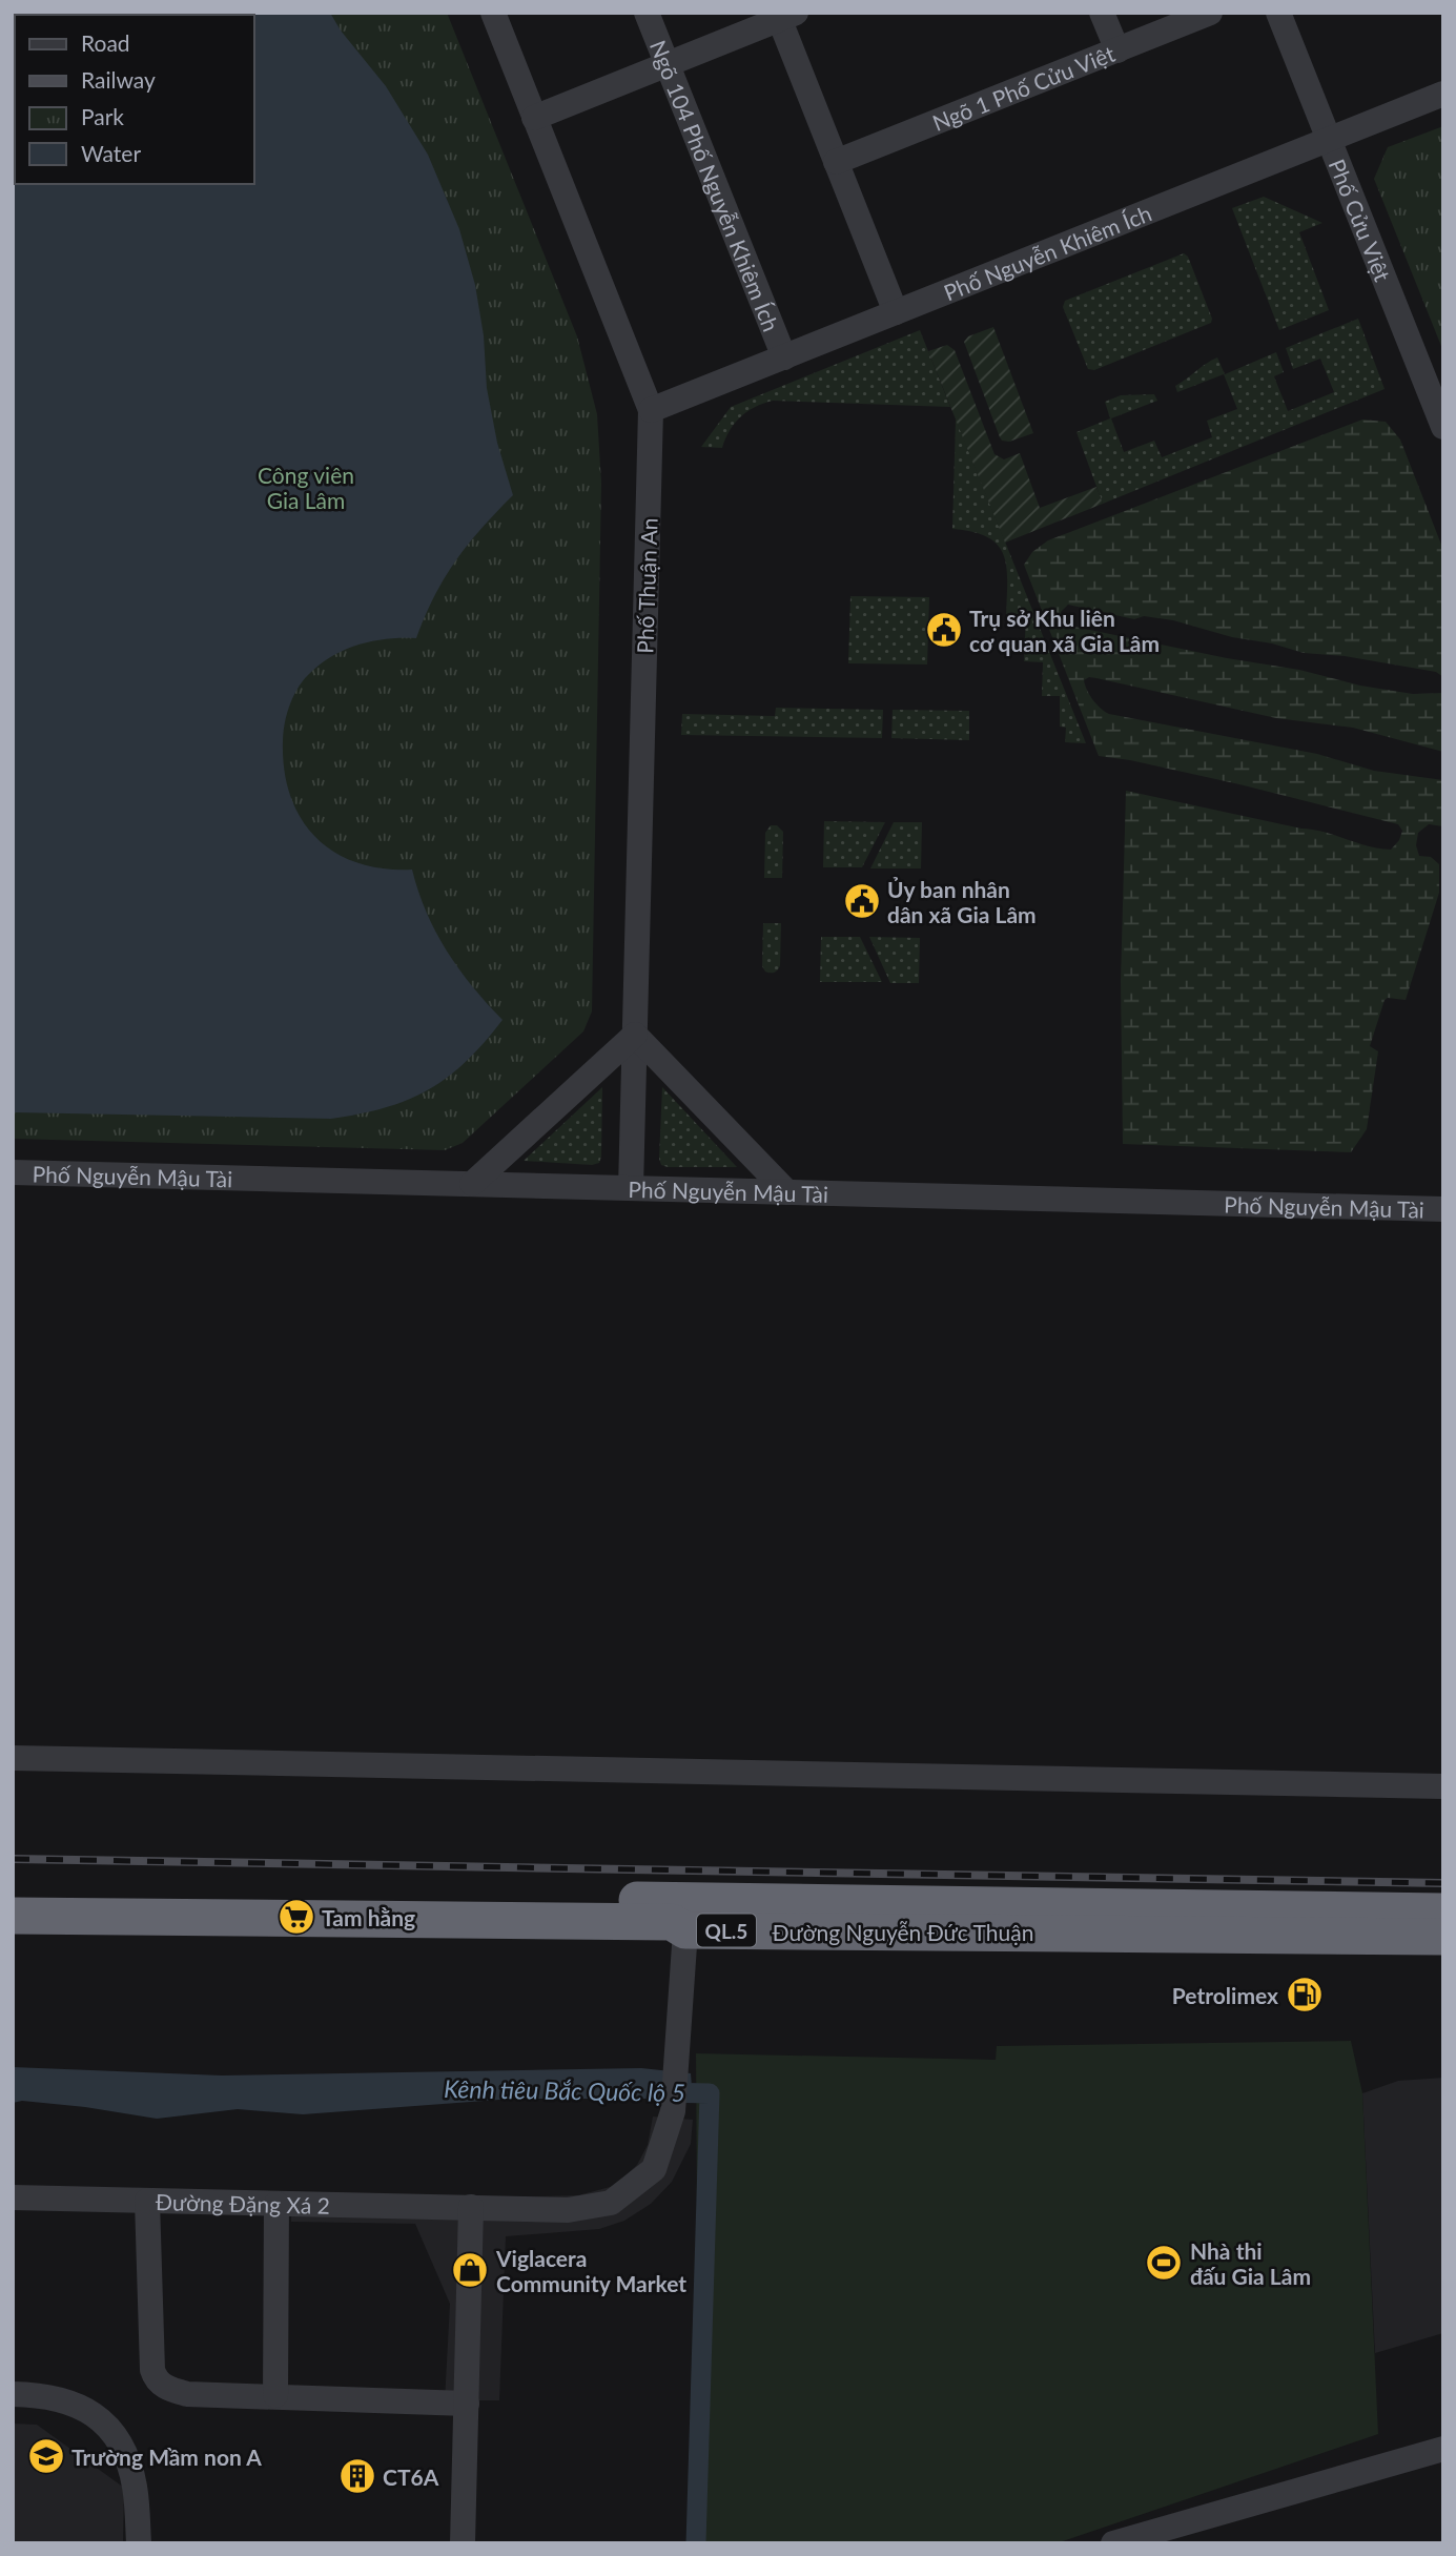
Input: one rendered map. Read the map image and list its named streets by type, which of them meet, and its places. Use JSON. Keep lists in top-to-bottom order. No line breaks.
{"streets":{"highway":["QL.5","Đường Nguyễn Đức Thuận"],"street":["Ngõ 1 Phố Cửu Việt","Ngõ 104 Phố Nguyễn Khiêm Ích","Phố Cửu Việt","Phố Nguyễn Khiêm Ích","Phố Thuận An","Phố Nguyễn Mậu Tài","Đường Đặng Xá 2"]},"crossings":[["Ngõ 104 Phố Nguyễn Khiêm Ích","Phố Nguyễn Khiêm Ích"],["Phố Cửu Việt","Phố Nguyễn Khiêm Ích"],["Phố Nguyễn Khiêm Ích","Phố Thuận An"],["Phố Thuận An","Phố Nguyễn Mậu Tài"],["Đường Nguyễn Đức Thuận","Đường Đặng Xá 2"]],"water":["Kênh tiêu Bắc Quốc lộ 5"],"parks":["Công viên Gia Lâm"],"places":{"public building":["Trụ sở Khu liên cơ quan xã Gia Lâm","Ủy ban nhân dân xã Gia Lâm"],"supermarket":["Tam hằng"],"fuel station":["Petrolimex"],"sports":["Nhà thi đấu Gia Lâm"],"shop":["Viglacera Community Market"],"school or university":["Trường Mầm non A"],"building":["CT6A"]},"legend":["Road","Railway","Park","Water"]}
